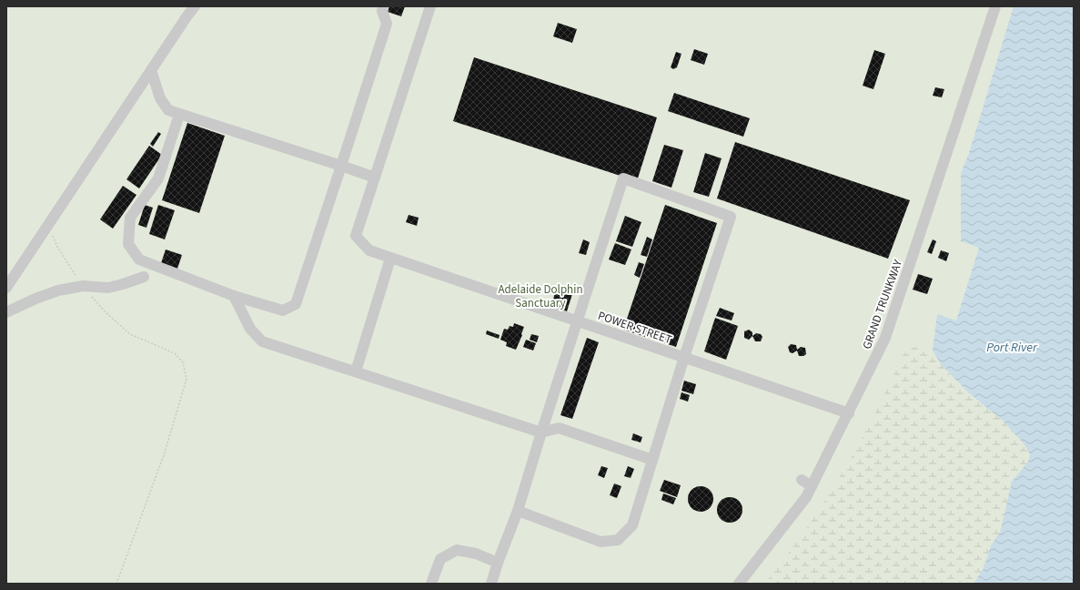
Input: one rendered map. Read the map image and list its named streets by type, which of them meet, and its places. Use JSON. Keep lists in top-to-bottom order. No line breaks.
{"streets":{"lane":["GRAND TRUNKWAY","POWER STREET"]},"crossings":[["GRAND TRUNKWAY","POWER STREET"]],"water":["Port River"],"parks":["Adelaide Dolphin Sanctuary"]}
